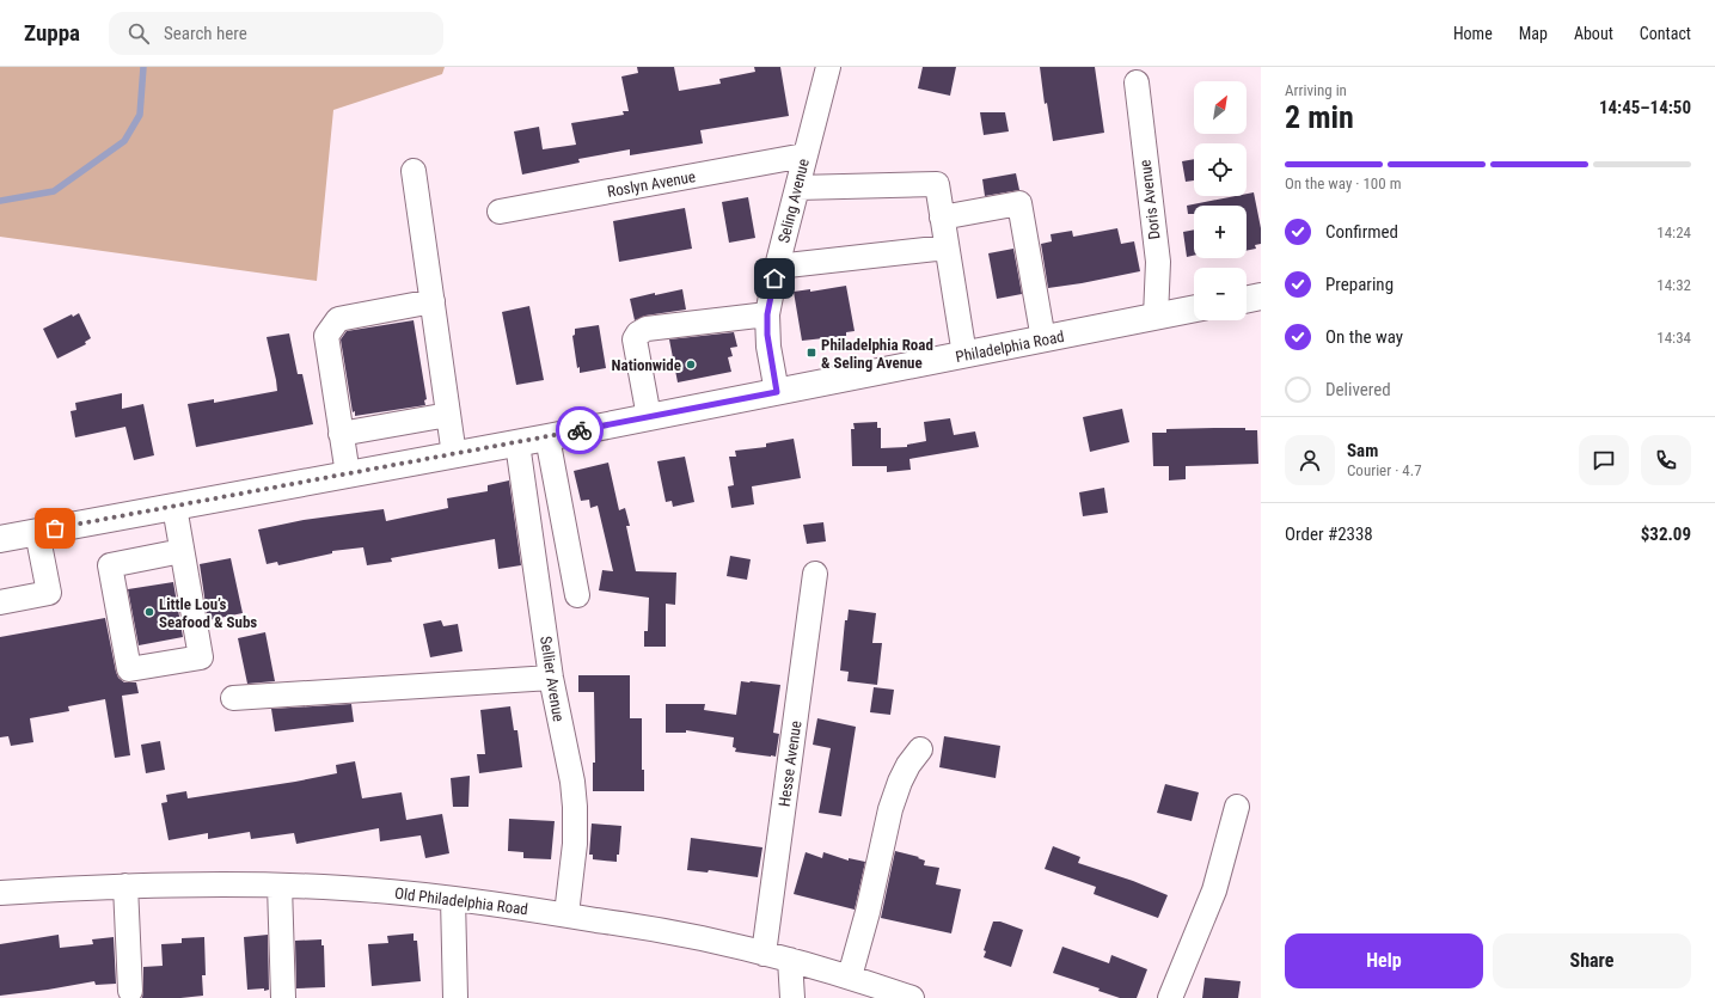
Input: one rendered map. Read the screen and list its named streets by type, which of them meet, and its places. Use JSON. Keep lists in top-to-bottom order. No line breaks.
{"streets":{"main road":["Philadelphia Road"],"street":["Roslyn Avenue","Doris Avenue","Seling Avenue","Sellier Avenue","Hesse Avenue","Old Philadelphia Road"]},"crossings":[["Roslyn Avenue","Seling Avenue"],["Doris Avenue","Philadelphia Road"],["Seling Avenue","Philadelphia Road"],["Philadelphia Road","Sellier Avenue"],["Sellier Avenue","Old Philadelphia Road"],["Hesse Avenue","Old Philadelphia Road"]],"places":{"transit":["Philadelphia Road & Seling Avenue"],"other":["Nationwide","Little Lou’s Seafood & Subs"]},"north":"top right","page":{"header":"Zuppa","search":"Search here","nav":["Home","Map","About","Contact"],"heading":["2 min","Arriving in","14:45–14:50"],"panel":["Sam","Courier · 4.7","Order #2338","$32.09"],"map_buttons":["+","−"],"bar":"On the way · 100 m","list":[["Confirmed","14:24"],["Preparing","14:32"],["On the way","14:34"],"Delivered"],"buttons":["Help","Share"]}}
